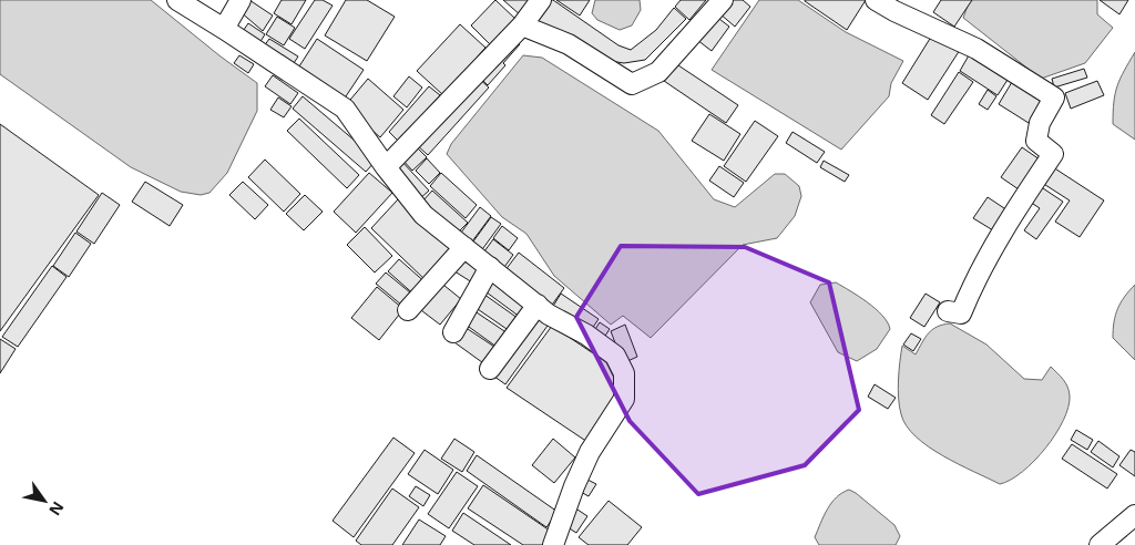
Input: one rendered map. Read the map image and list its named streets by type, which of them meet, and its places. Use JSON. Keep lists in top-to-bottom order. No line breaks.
{"north":"bottom right"}
